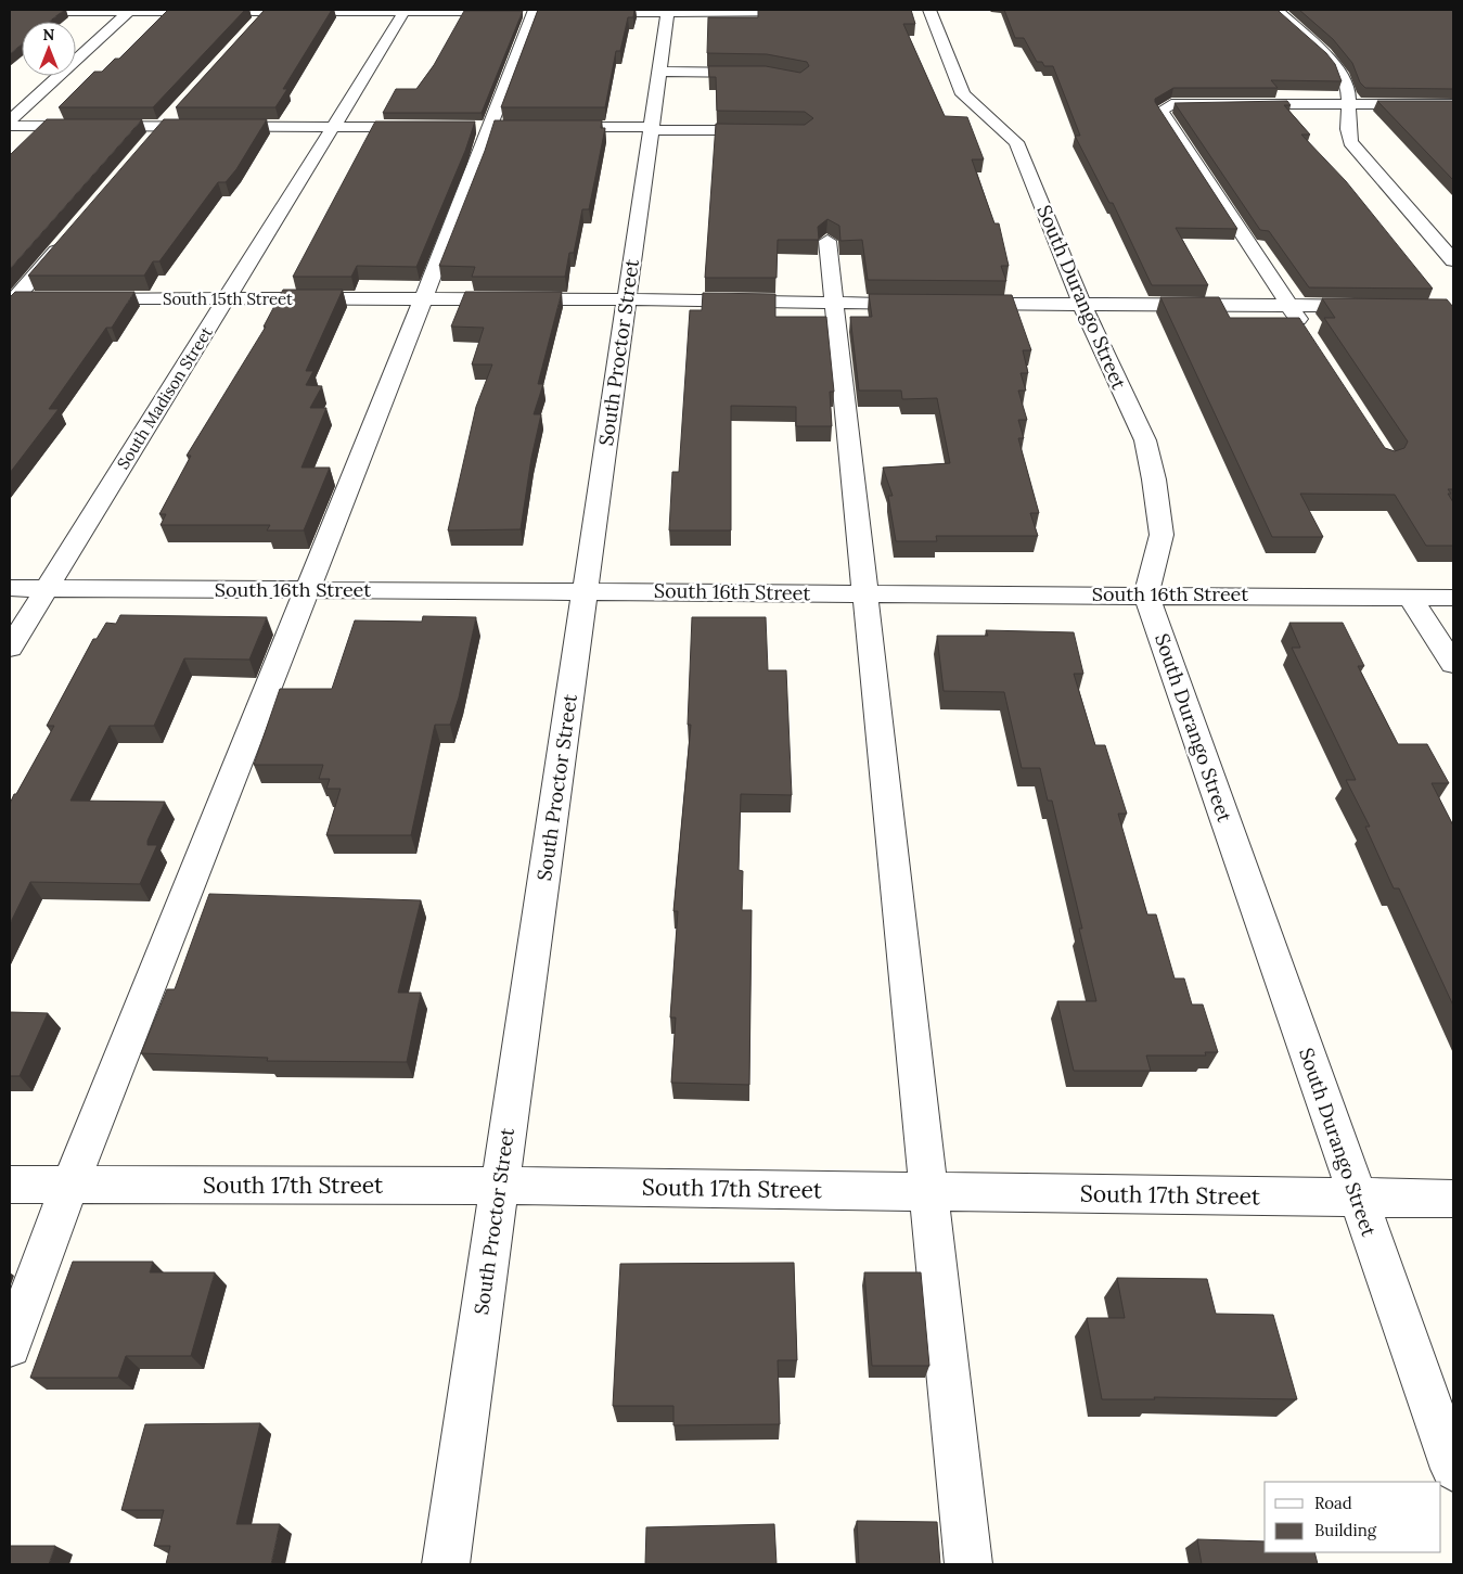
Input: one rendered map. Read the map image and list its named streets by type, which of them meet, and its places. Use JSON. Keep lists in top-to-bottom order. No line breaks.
{"streets":{"street":["South Durango Street","South 15th Street","South Proctor Street","South Madison Street","South 16th Street","South 17th Street"]},"crossings":[["South Durango Street","South 16th Street"],["South Durango Street","South 17th Street"],["South 15th Street","South Proctor Street"],["South 15th Street","South Madison Street"],["South Proctor Street","South 16th Street"],["South Proctor Street","South 17th Street"],["South Madison Street","South 16th Street"]],"legend":["Road","Building"],"north":"top"}
